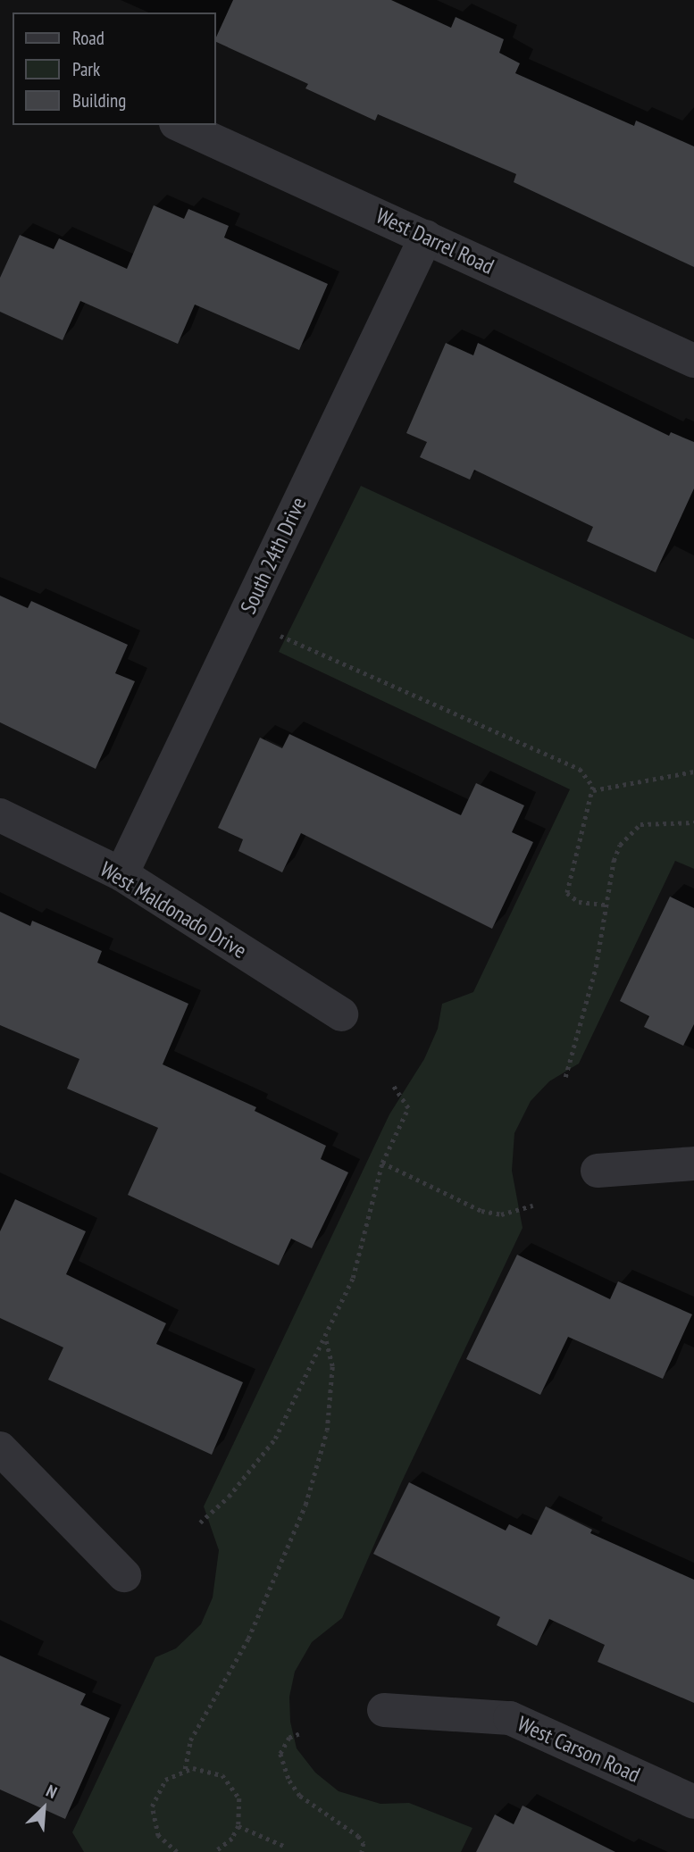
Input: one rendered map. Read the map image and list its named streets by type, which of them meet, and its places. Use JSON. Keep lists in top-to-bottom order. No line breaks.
{"streets":{"street":["West Darrel Road","South 24th Drive","West Maldonado Drive","West Carson Road"]},"crossings":[["West Darrel Road","South 24th Drive"],["South 24th Drive","West Maldonado Drive"]],"legend":["Road","Park","Building"],"north":"top right"}
